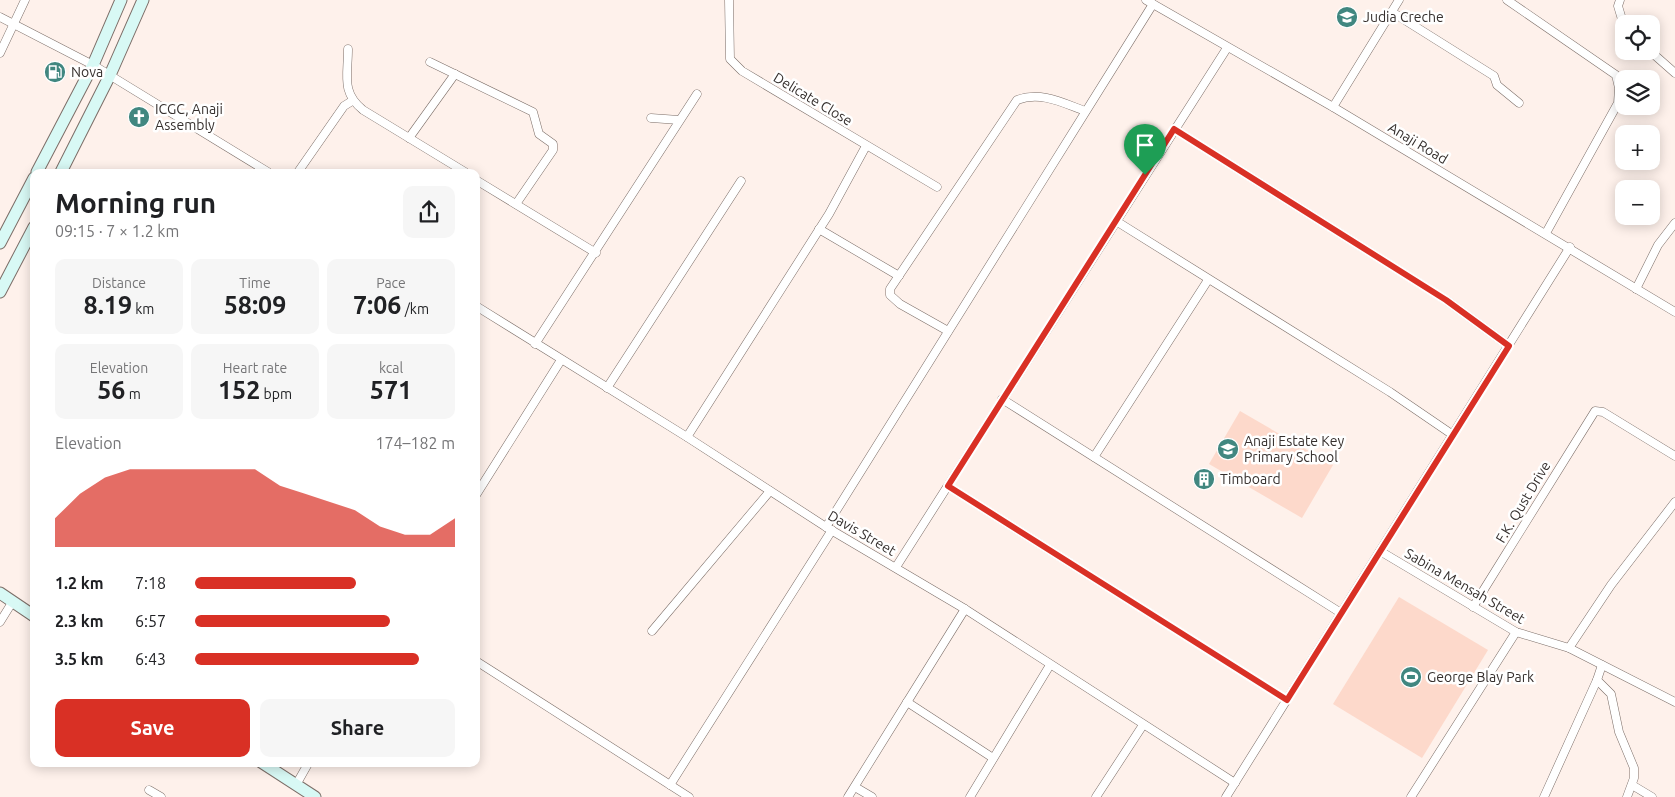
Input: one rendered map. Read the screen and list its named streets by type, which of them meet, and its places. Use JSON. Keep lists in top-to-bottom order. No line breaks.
{"streets":{"street":["Delicate Close","Anaji Road","F.K. Qust Drive","Davis Street","Sabina Mensah Street"]},"crossings":[["F.K. Qust Drive","Sabina Mensah Street"]],"places":{"school or university":["Judia Creche","Anaji Estate Key Primary School"],"fuel station":["Nova"],"church":["ICGC, Anaji Assembly"],"building":["Timboard"],"sports":["George Blay Park"]},"page":{"map_buttons":["+","−"],"heading":["Morning run","09:15 · 7 × 1.2 km"],"stats":[["Distance","8.19 km"],["Time","58:09"],["Pace","7:06 /km"],["Elevation","56 m"],["Heart rate","152 bpm"],["kcal","571"]],"chart":["Elevation","174–182 m"],"list":[{"name":"1.2 km","note":"7:18"},{"name":"2.3 km","note":"6:57"},{"name":"3.5 km","note":"6:43"}],"buttons":["Save","Share"]}}
